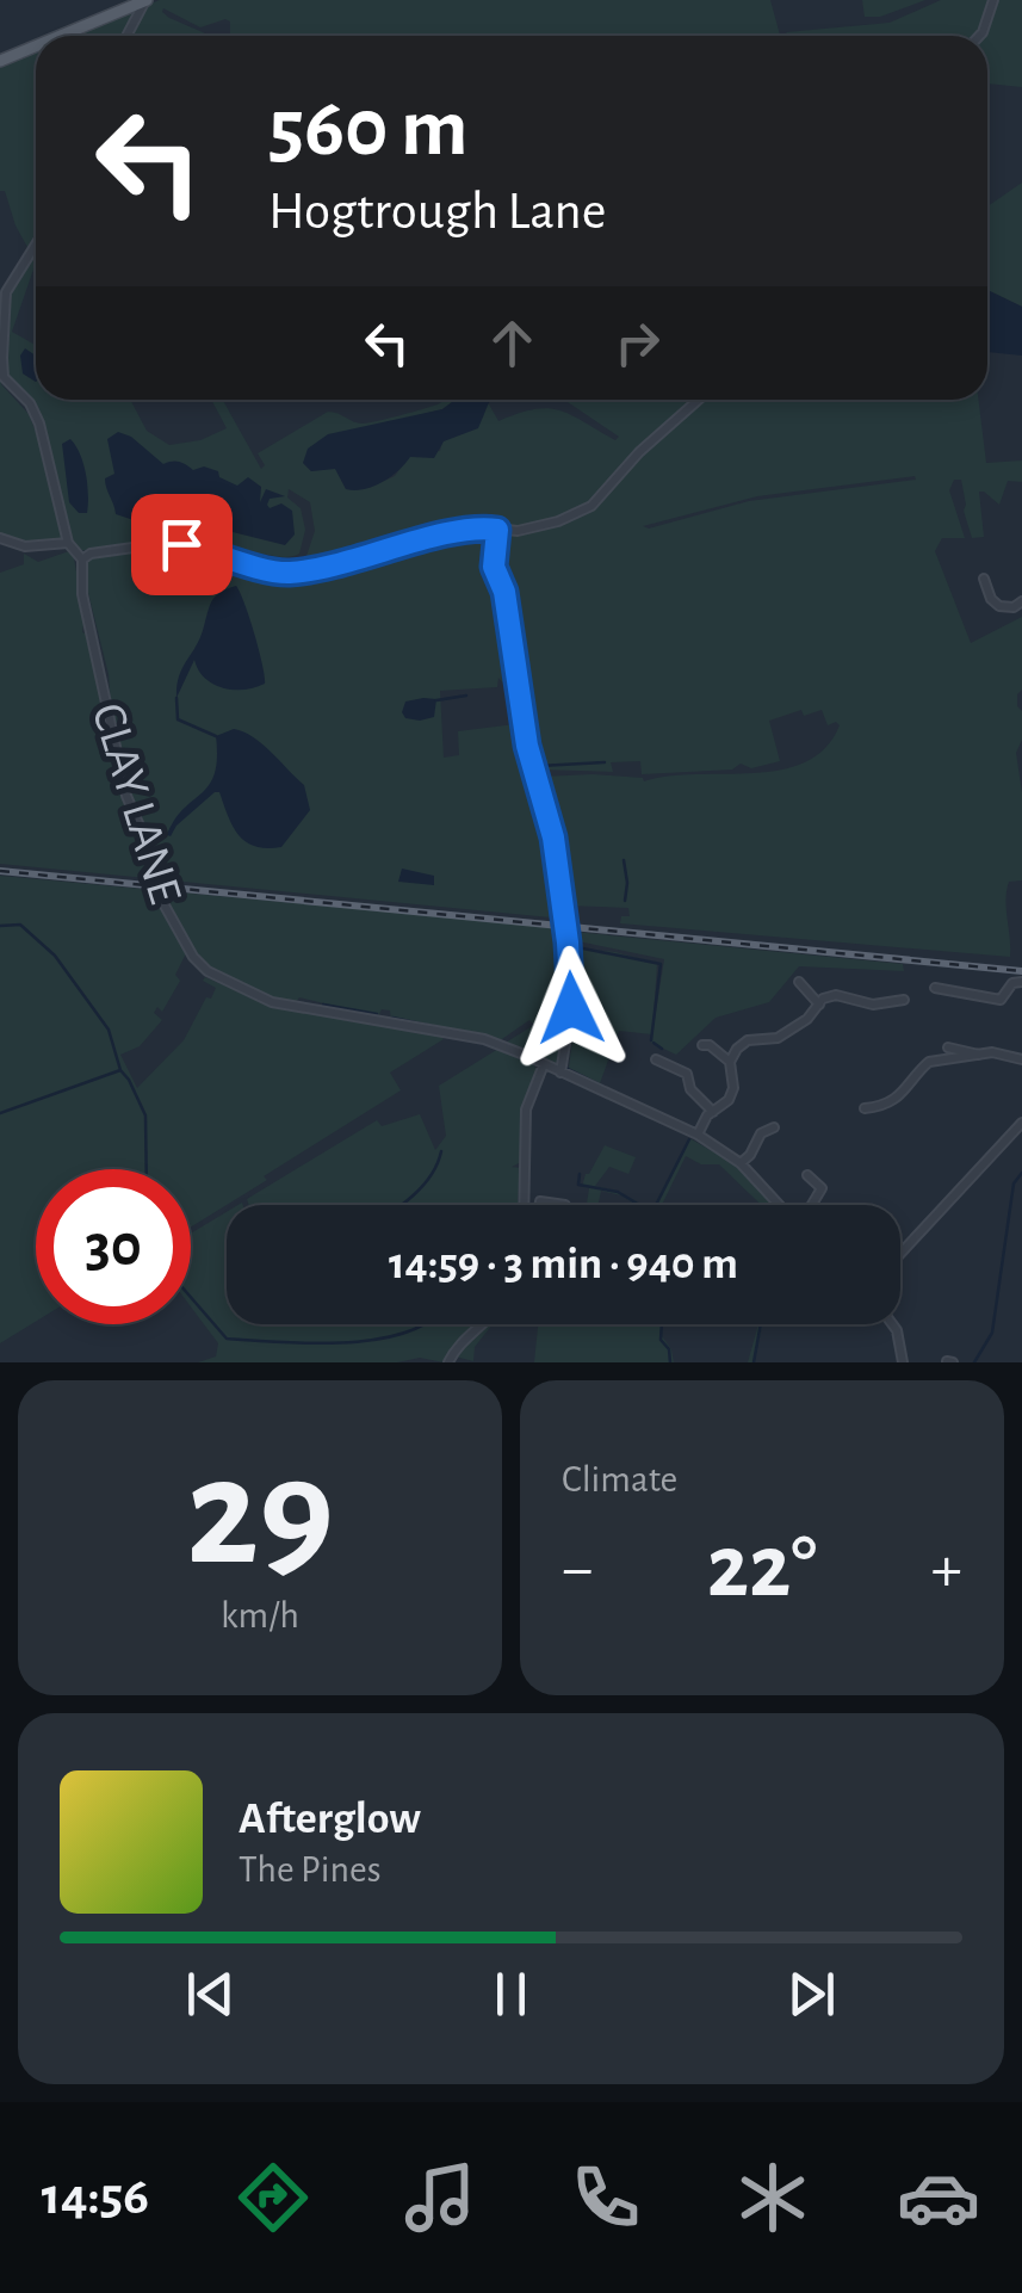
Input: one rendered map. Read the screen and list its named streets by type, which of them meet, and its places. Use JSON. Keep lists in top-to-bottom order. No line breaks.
{"streets":{"street":["CLAY LANE"]},"page":{"turn":["560 m","Hogtrough Lane"],"limit":"30","trip":"14:59 · 3 min · 940 m","tile":[["29","km/h"],"Climate"],"heat":["−","22°","+"],"song":["Afterglow","The Pines"],"tabs":"14:56"}}
